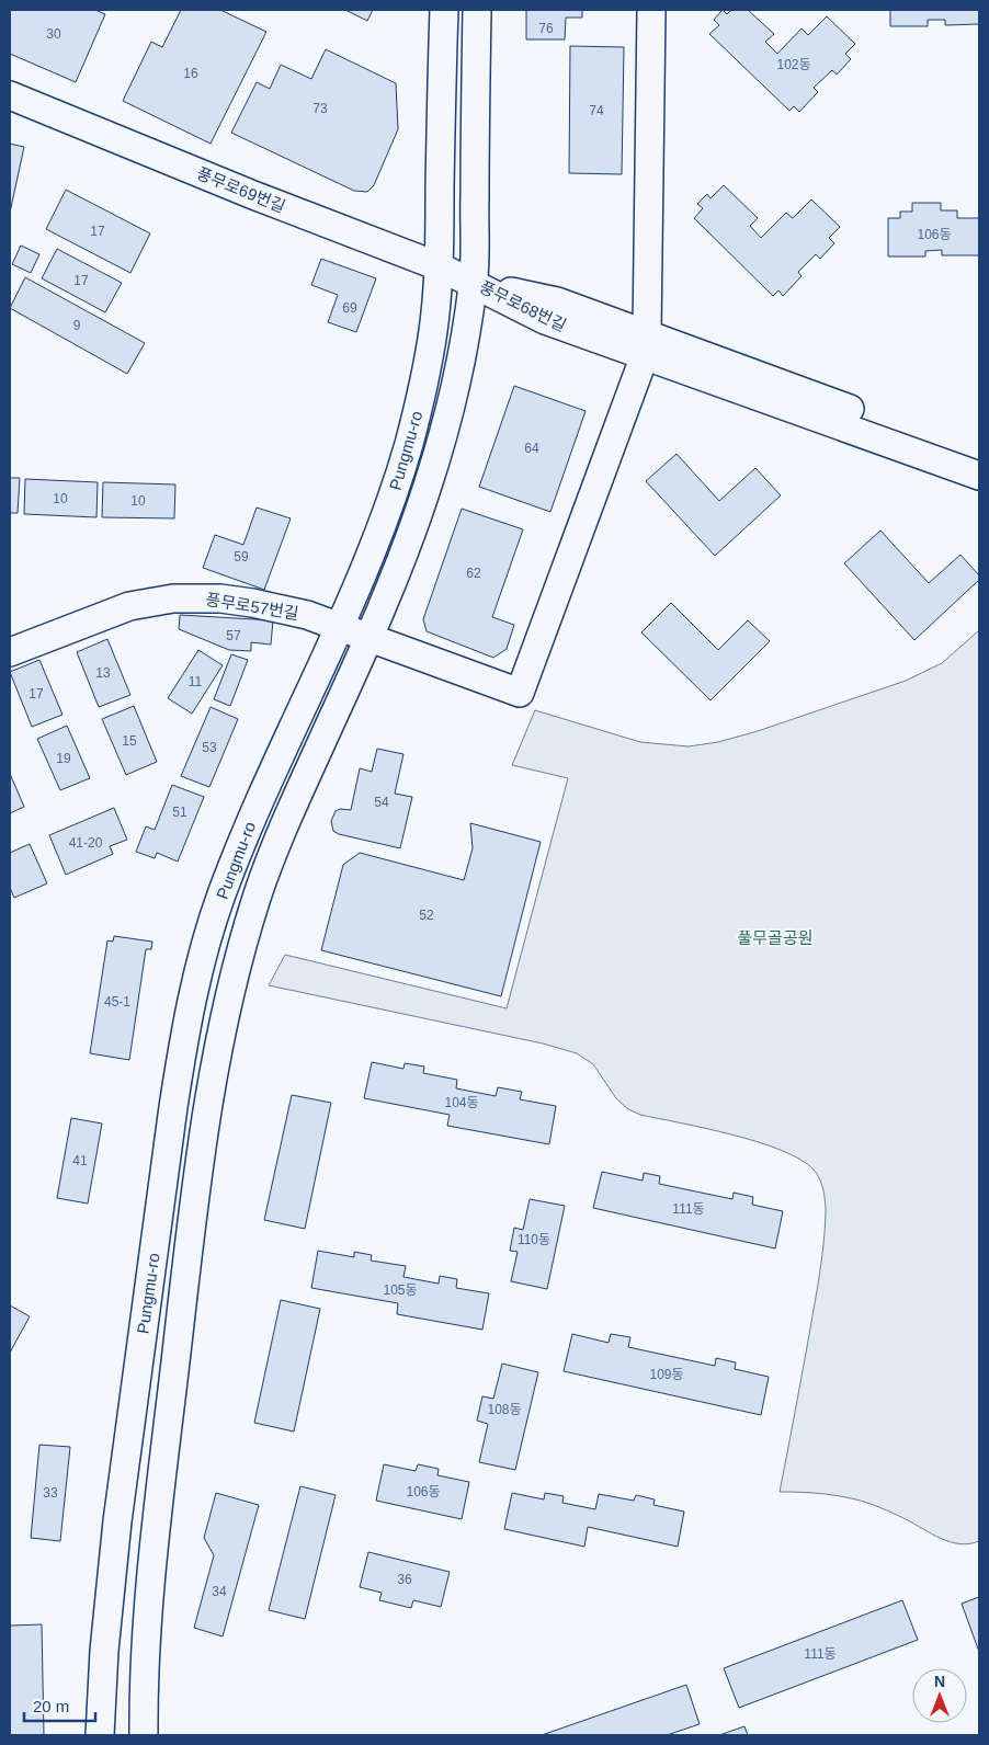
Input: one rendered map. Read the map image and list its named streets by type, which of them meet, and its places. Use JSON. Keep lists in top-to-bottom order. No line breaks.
{"streets":{"street":["풍무로69번길","풍무로68번길","Pungmu-ro","풍무로57번길"]},"crossings":[["풍무로69번길","풍무로68번길"],["풍무로69번길","Pungmu-ro"],["풍무로68번길","Pungmu-ro"],["풍무로68번길","풍무로57번길"],["Pungmu-ro","풍무로57번길"]],"parks":["풀무골공원"],"house_numbers":["76","30","102동","16","73","74","17","106동","17","69","9","64","10","10","59","62","57","13","11","17","15","53","19","54","51","41-20","52","45-1","104동","41","111동","110동","105동","109동","108동","106동","33","36","34","111동"],"scale_bar":"20 m","north":"top"}
